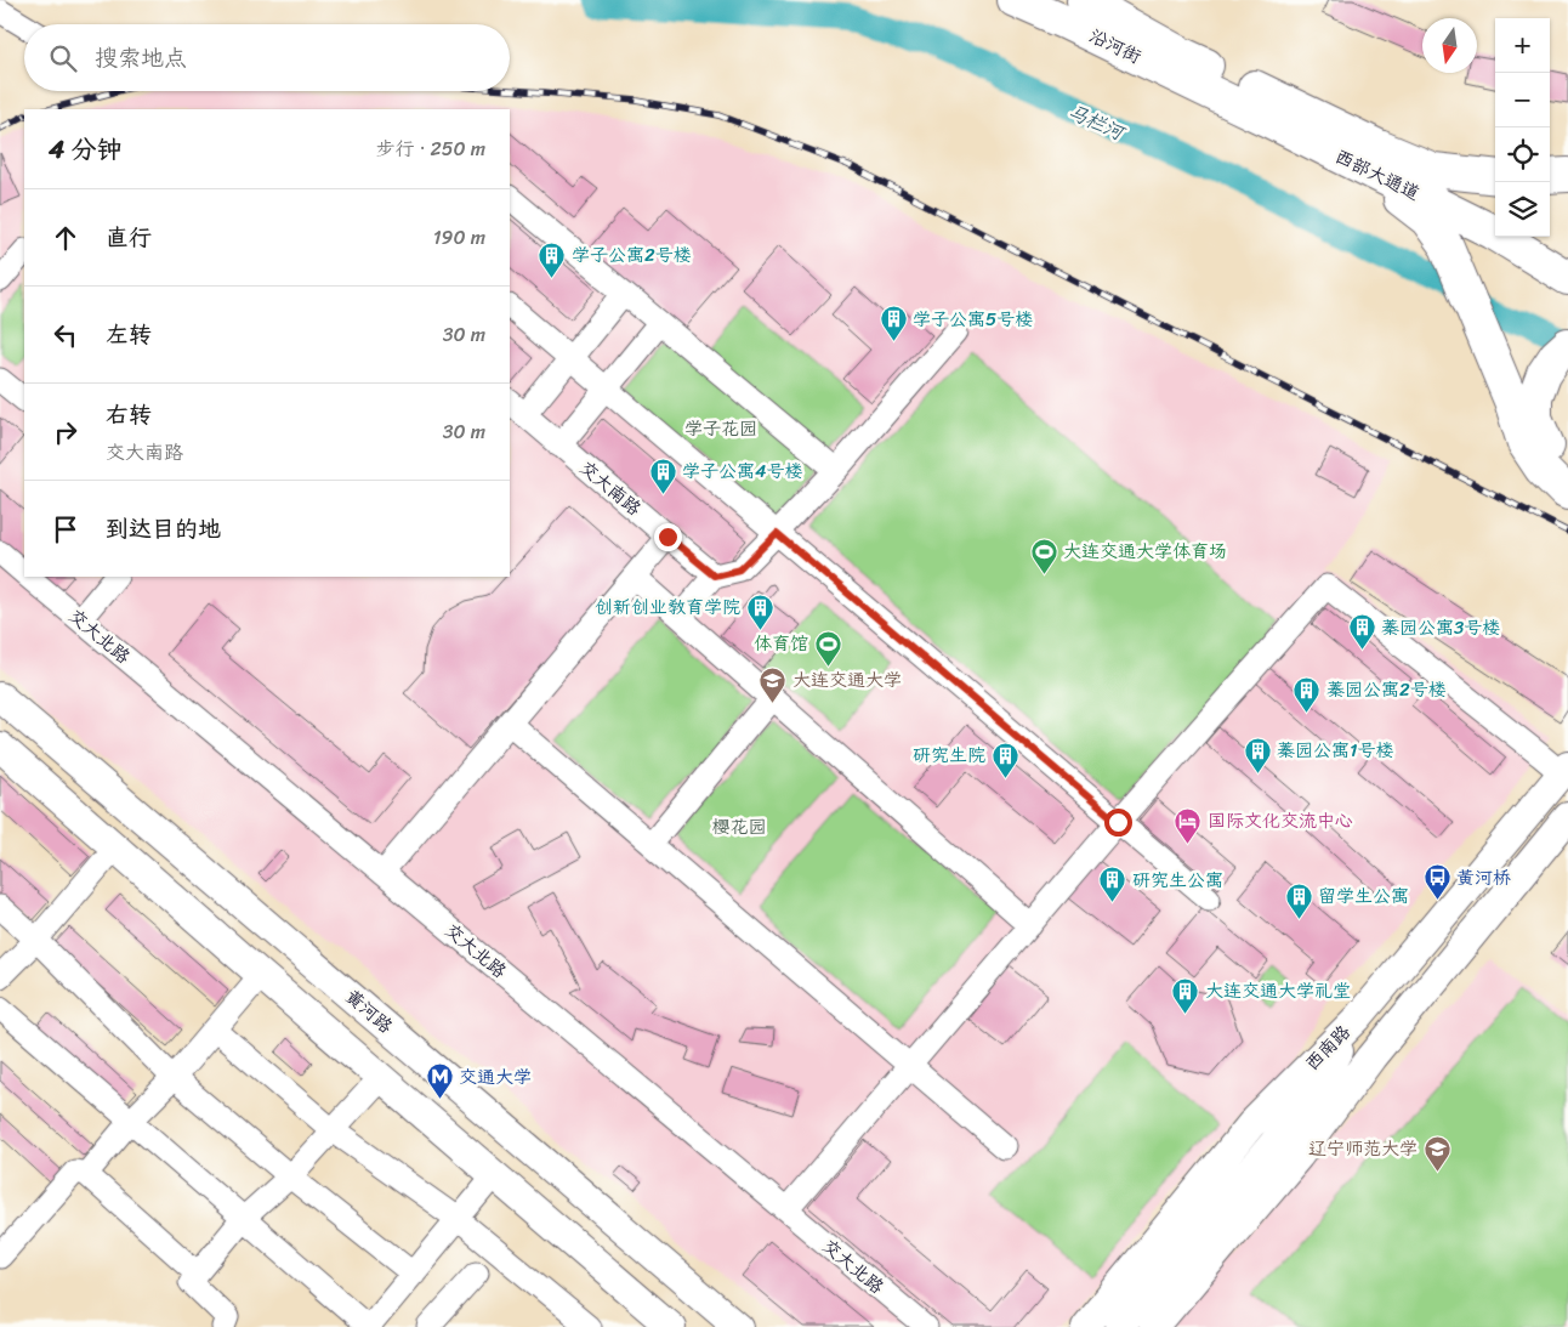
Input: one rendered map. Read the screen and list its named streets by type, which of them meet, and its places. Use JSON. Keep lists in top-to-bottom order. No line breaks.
{"streets":{"highway":["沿河街","西部大通道"],"main road":["黄河路","西南路"],"street":["交大南路","交大北路"]},"crossings":[["沿河街","西部大通道"]],"water":["马栏河"],"parks":["学子花园","樱花园"],"places":{"building":["学子公寓2号楼","学子公寓5号楼","学子公寓4号楼","创新创业教育学院","蓁园公寓3号楼","蓁园公寓2号楼","蓁园公寓1号楼","研究生院","研究生公寓","留学生公寓","大连交通大学礼堂"],"sports":["大连交通大学体育场","体育馆"],"school or university":["大连交通大学","辽宁师范大学"],"hotel":["国际文化交流中心"],"bus stop":["黄河桥"],"metro station":["交通大学"]},"north":"bottom","page":{"map_buttons":["+","−"],"search":"搜索地点","heading":["4 分钟","步行 · 250 m"],"list":[["直行","190 m"],["左转","30 m"],["右转","交大南路","30 m"],"到达目的地"]}}
